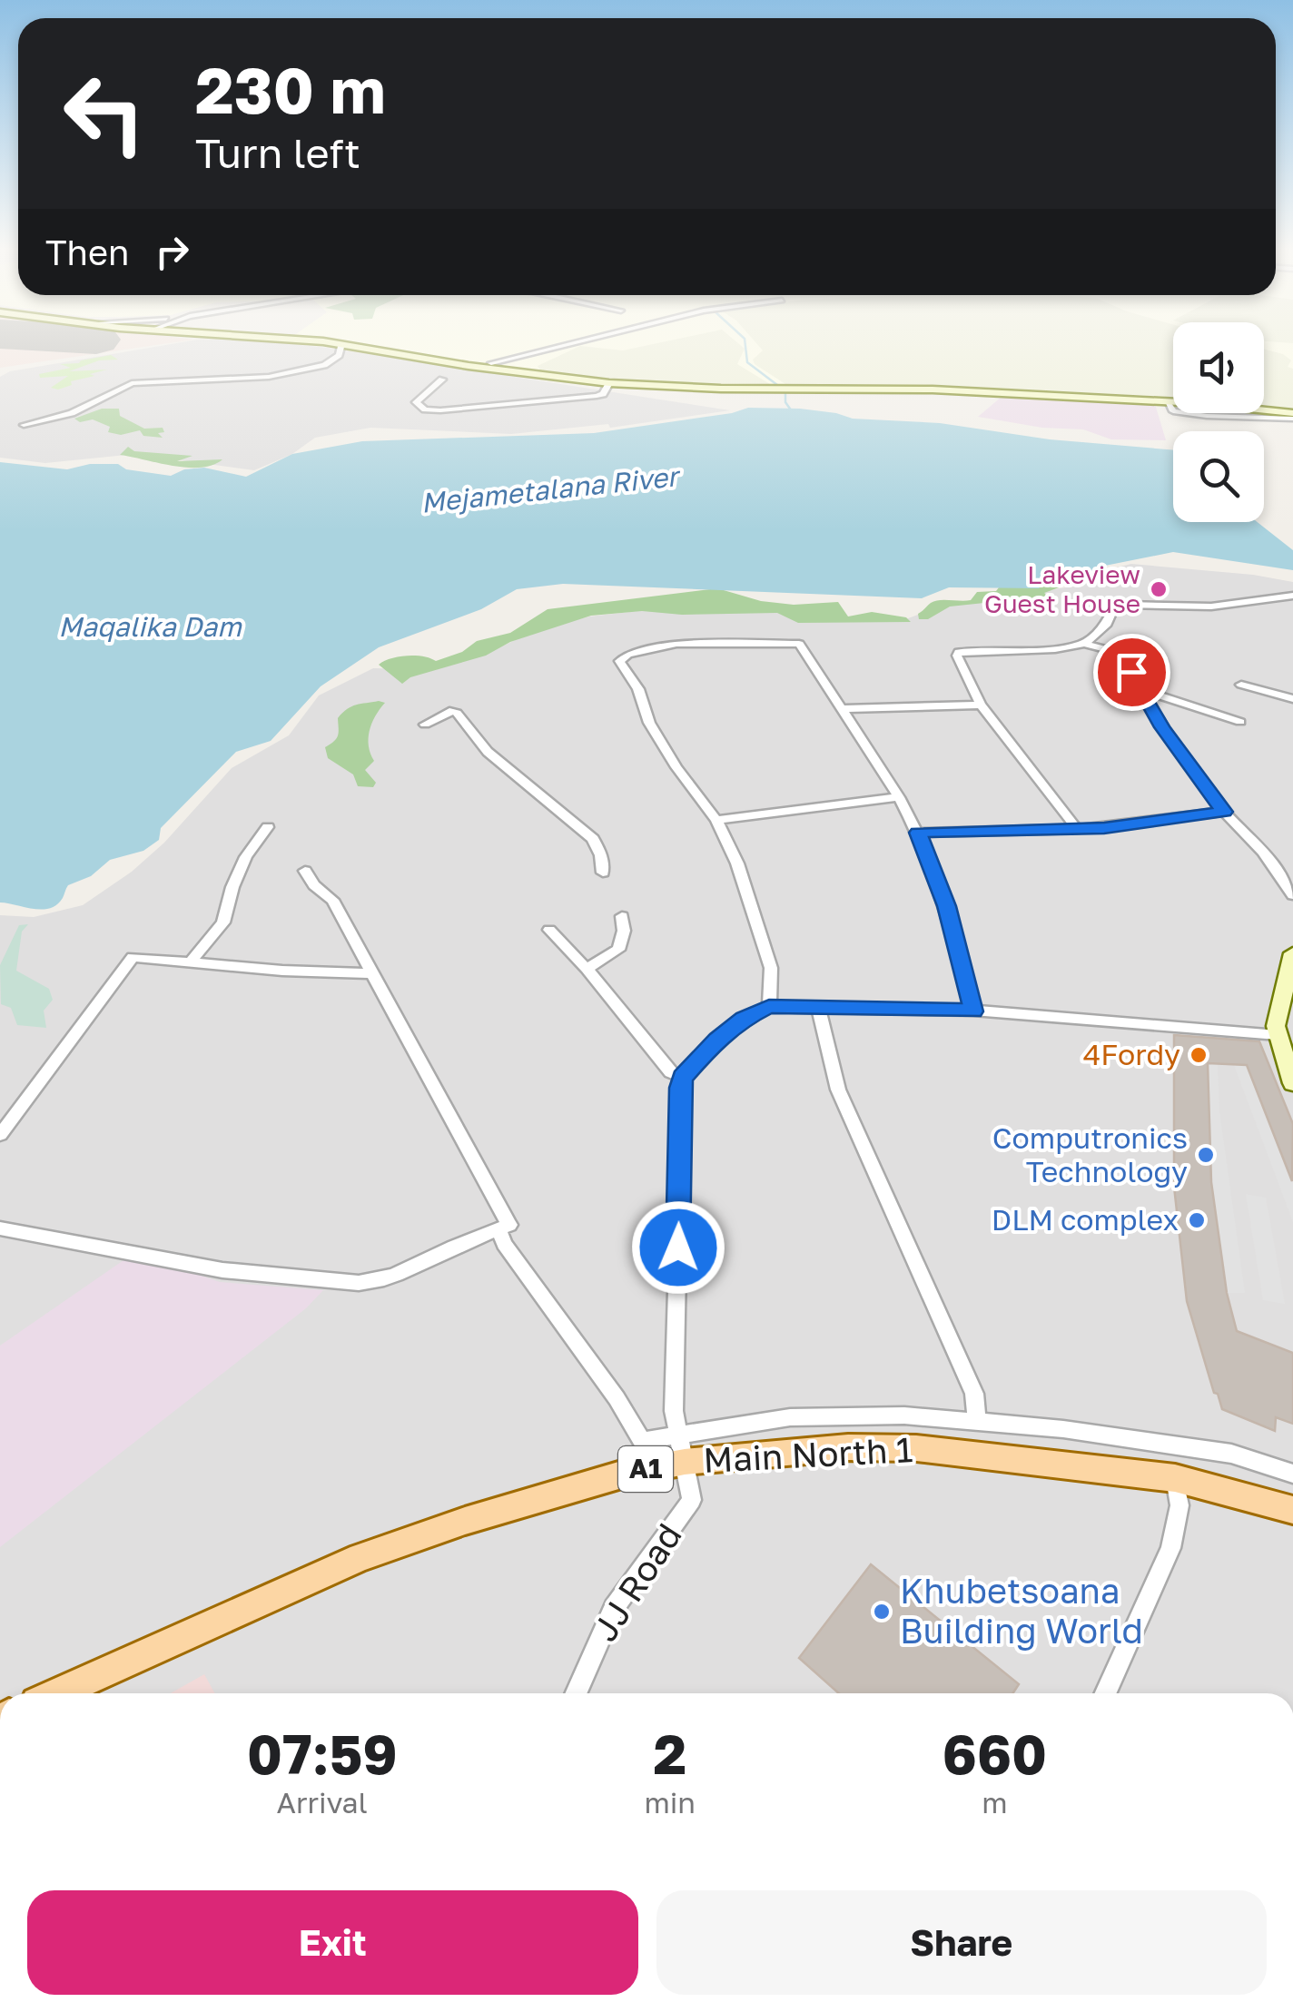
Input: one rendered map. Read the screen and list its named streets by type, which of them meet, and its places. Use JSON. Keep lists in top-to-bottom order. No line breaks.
{"streets":{"main road":["Main North 1","A1"],"street":["JJ Road"]},"crossings":[["Main North 1","JJ Road"]],"water":["Mejametalana River","Maqalika Dam"],"places":["Lakeview Guest House","4Fordy","Computronics Technology","DLM complex","Khubetsoana Building World"],"page":{"turn":["230 m","Turn left"],"then":"Then","eta":["07:59","Arrival","2","min","660","m"],"buttons":["Exit","Share"]}}
